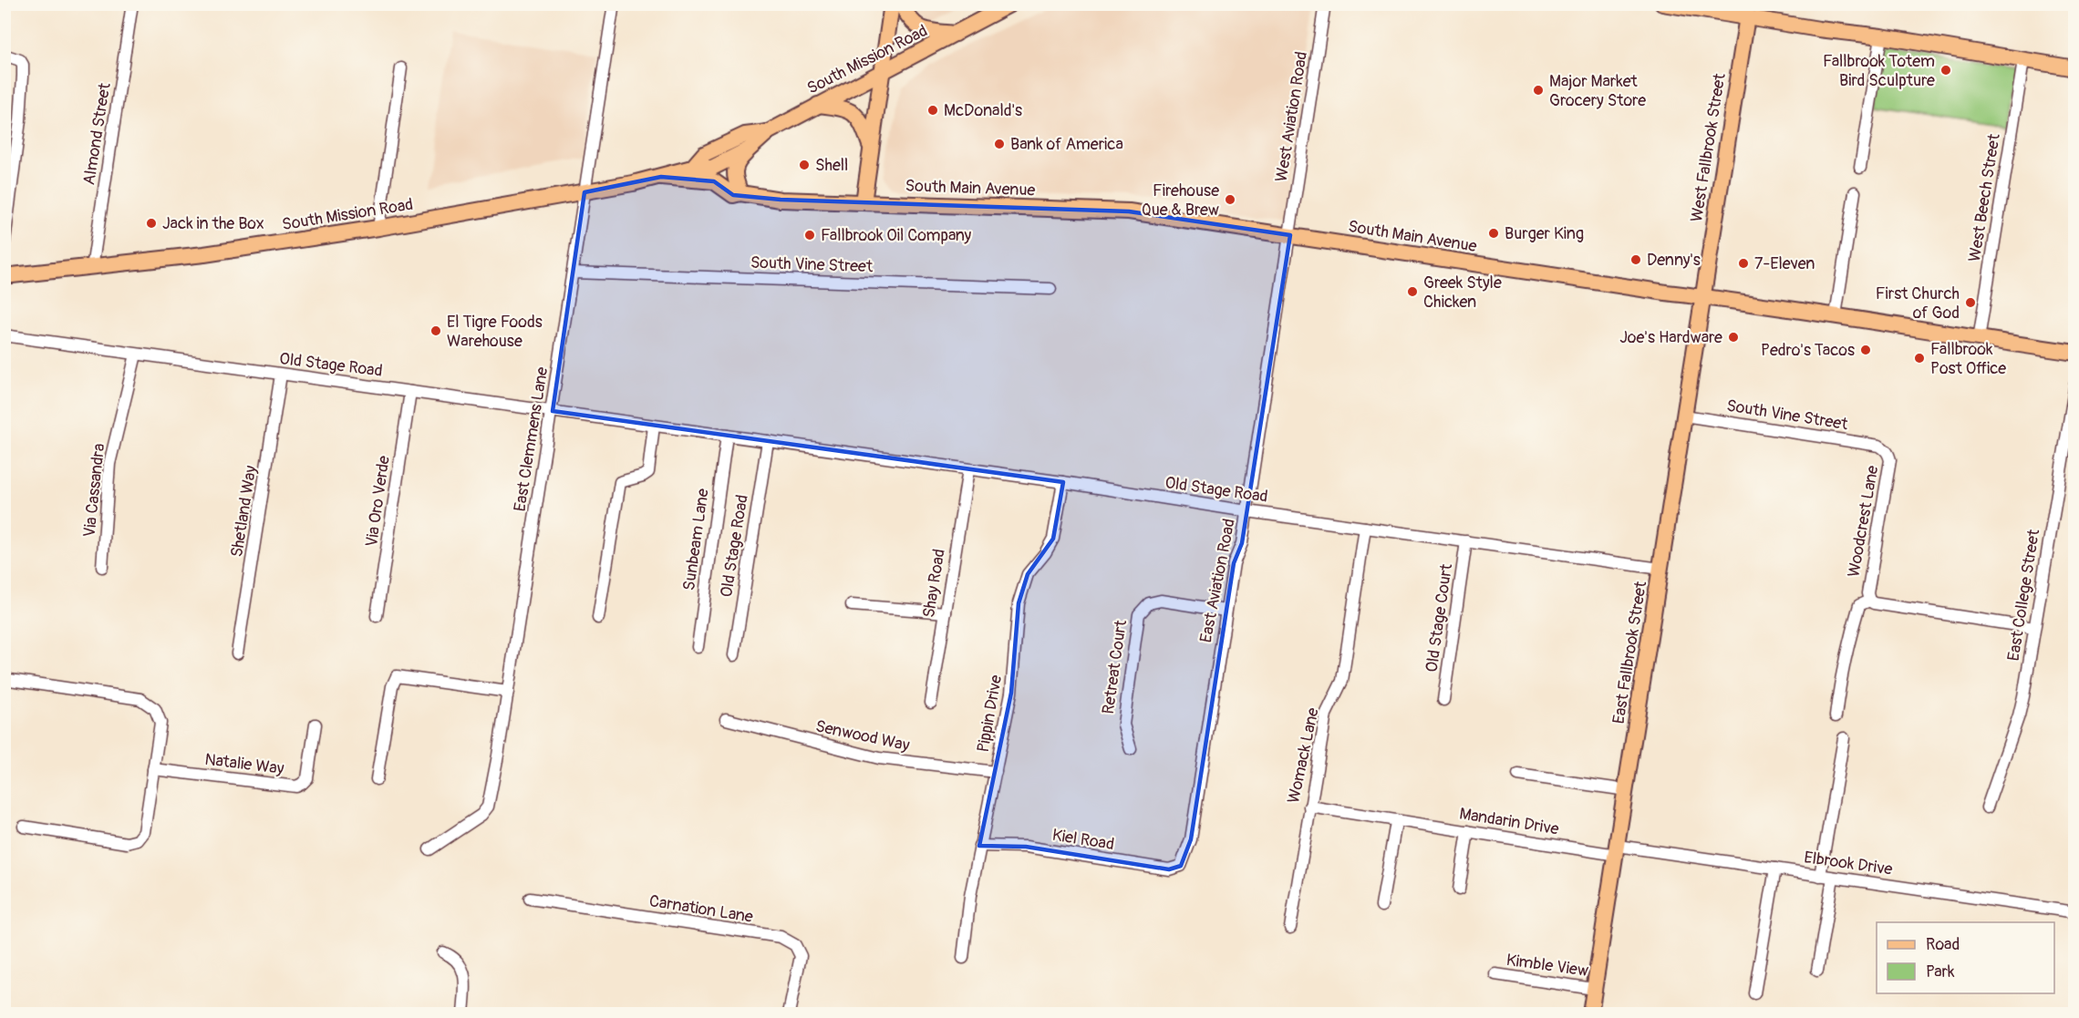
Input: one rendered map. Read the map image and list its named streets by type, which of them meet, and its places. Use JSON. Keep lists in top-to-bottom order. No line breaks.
{"streets":{"main road":["South Mission Road","West Fallbrook Street","South Main Avenue","East Fallbrook Street"],"street":["West Aviation Road","Almond Street","West Beech Street","South Vine Street","Old Stage Road","East Clemmens Lane","Via Cassandra","Via Oro Verde","Shetland Way","Woodcrest Lane","Sunbeam Lane","East Aviation Road","Shay Road","East College Street","Old Stage Court","Retreat Court","Pippin Drive","Senwood Way","Womack Lane","Natalie Way","Mandarin Drive","Kiel Road","Elbrook Drive","Carnation Lane","Kimble View"]},"crossings":[["South Mission Road","Almond Street"],["South Mission Road","South Main Avenue"],["South Mission Road","East Clemmens Lane"],["West Aviation Road","South Main Avenue"],["West Aviation Road","East Aviation Road"],["West Fallbrook Street","South Main Avenue"],["West Fallbrook Street","East Fallbrook Street"],["South Main Avenue","West Beech Street"],["South Main Avenue","East Aviation Road"],["South Main Avenue","East Fallbrook Street"],["South Vine Street","East Clemmens Lane"],["South Vine Street","Woodcrest Lane"],["South Vine Street","East Fallbrook Street"],["Old Stage Road","East Clemmens Lane"],["Old Stage Road","Via Cassandra"],["Old Stage Road","Via Oro Verde"],["Old Stage Road","Shetland Way"],["Old Stage Road","Sunbeam Lane"],["Old Stage Road","East Aviation Road"],["Old Stage Road","Shay Road"],["Old Stage Road","Old Stage Court"],["Old Stage Road","East Fallbrook Street"],["Old Stage Road","Pippin Drive"],["Old Stage Road","Womack Lane"],["East Aviation Road","Retreat Court"],["East Aviation Road","Kiel Road"],["East Fallbrook Street","Mandarin Drive"],["East Fallbrook Street","Elbrook Drive"],["East Fallbrook Street","Kimble View"],["Pippin Drive","Senwood Way"],["Pippin Drive","Kiel Road"],["Womack Lane","Mandarin Drive"],["Mandarin Drive","Elbrook Drive"]],"places":["Fallbrook Totem Bird Sculpture","Major Market Grocery Store","McDonald's","Bank of America","Shell","Firehouse Que & Brew","Jack in the Box","Burger King","Fallbrook Oil Company","Denny's","7-Eleven","Greek Style Chicken","First Church of God","El Tigre Foods Warehouse","Joe's Hardware","Pedro's Tacos","Fallbrook Post Office"],"legend":["Road","Park"]}
